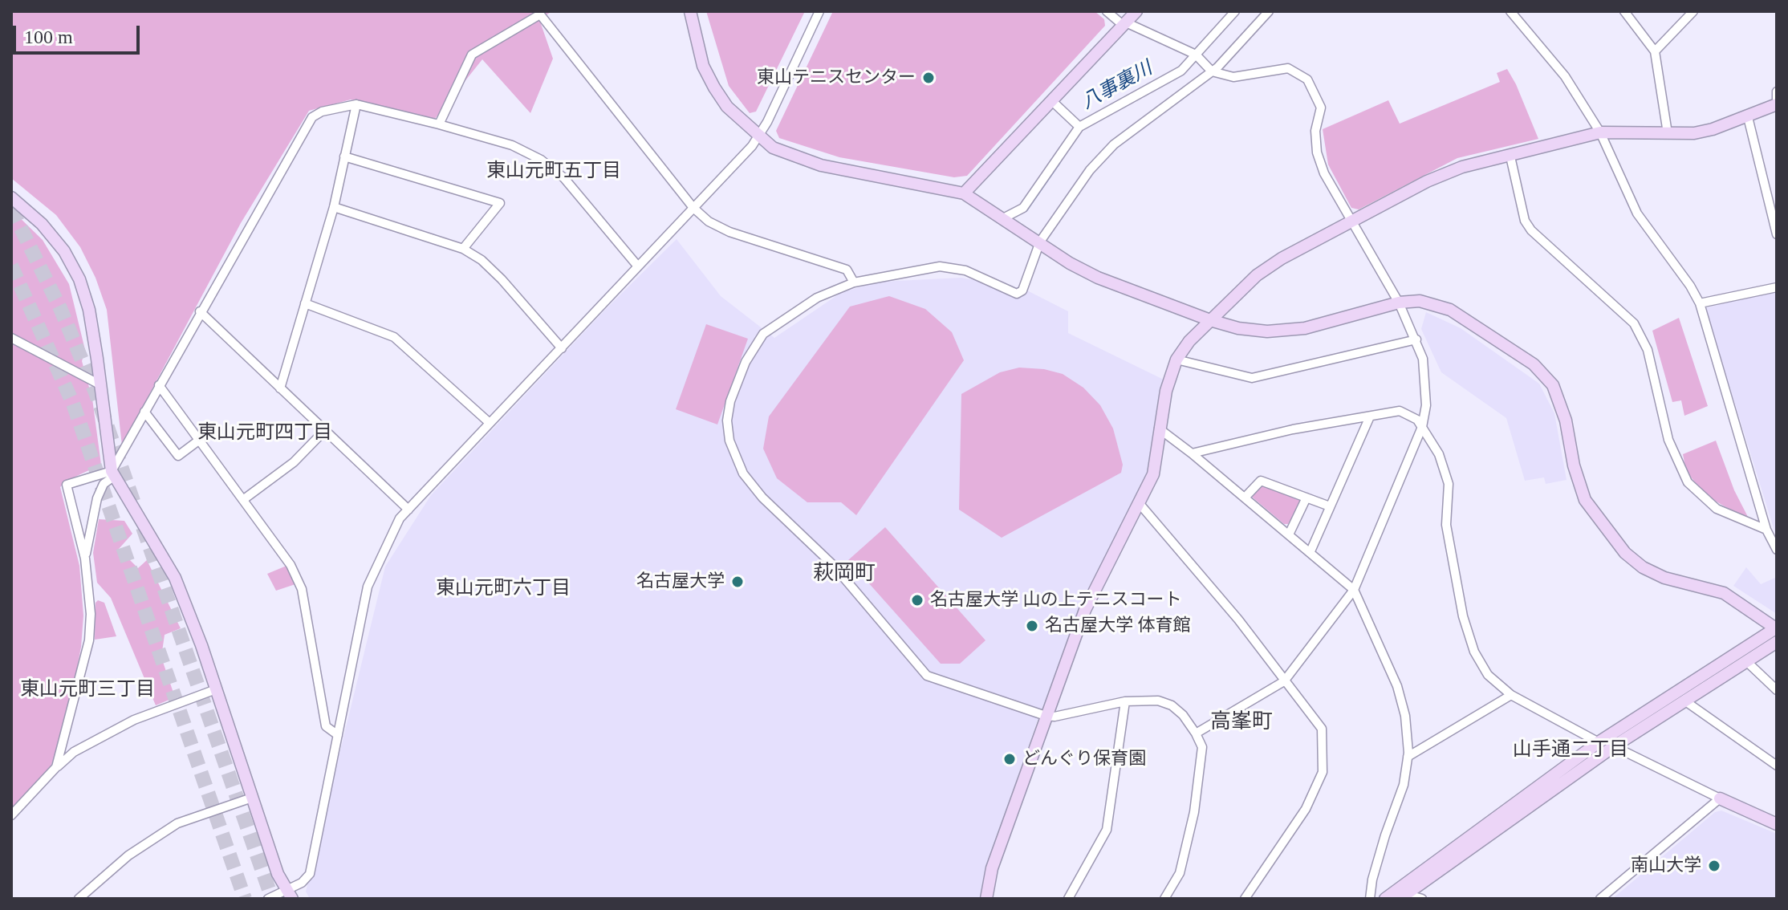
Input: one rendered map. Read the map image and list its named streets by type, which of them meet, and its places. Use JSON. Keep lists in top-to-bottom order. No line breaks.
{"districts":["東山元町五丁目","東山元町四丁目","萩岡町","東山元町六丁目","東山元町三丁目","高峯町","山手通二丁目"],"water":["八事裏川"],"places":["東山テニスセンター","名古屋大学","名古屋大学 山の上テニスコート","名古屋大学 体育館","どんぐり保育園","南山大学"],"scale_bar":"100 m"}
